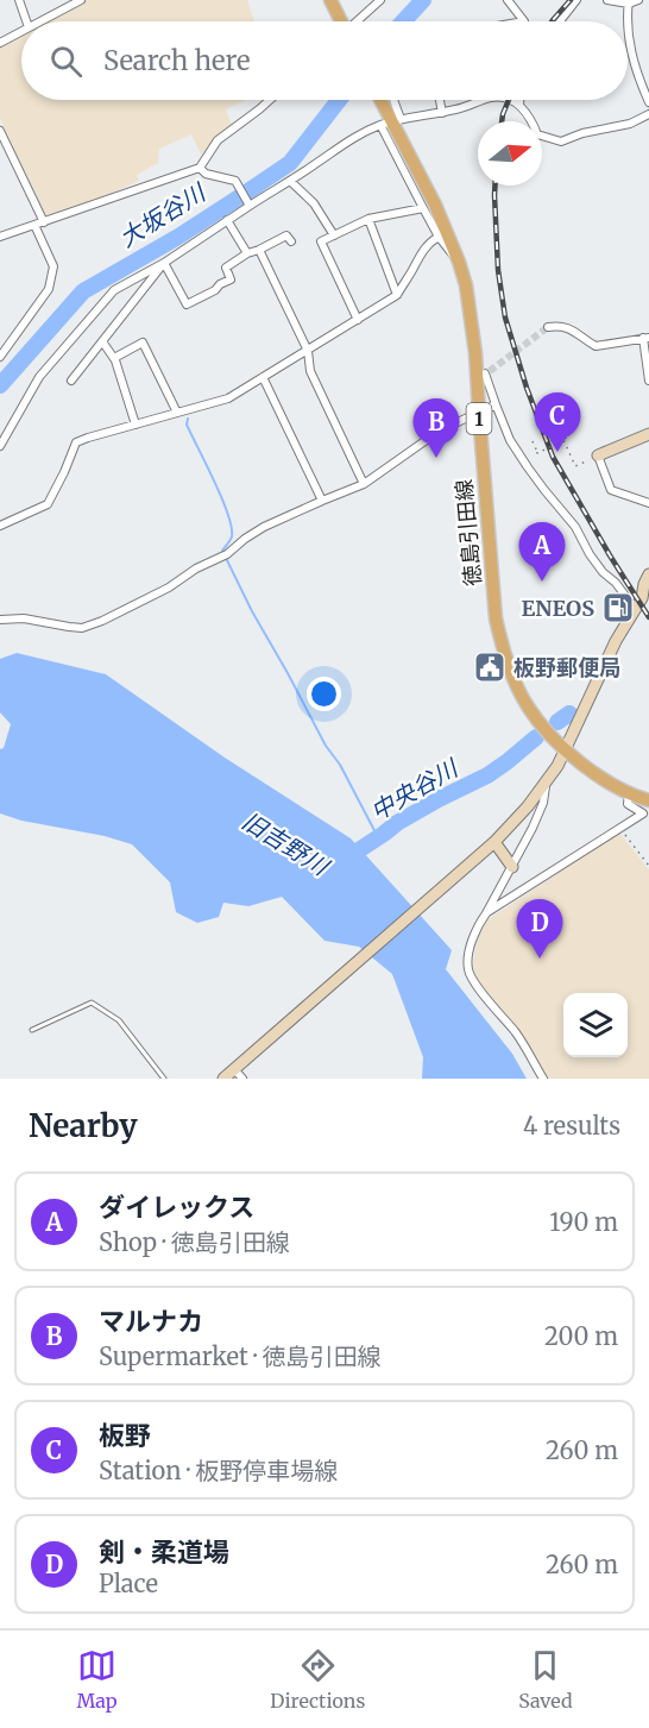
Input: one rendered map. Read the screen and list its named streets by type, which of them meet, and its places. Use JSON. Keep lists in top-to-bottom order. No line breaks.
{"streets":{"main road":["1","徳島引田線"]},"water":["大坂谷川","中央谷川","旧吉野川"],"places":{"fuel station":["ENEOS"],"public building":["板野郵便局"]},"north":"right","page":{"search":"Search here","pins":["C","B","A","D"],"heading":["Nearby","4 results"],"list":[{"mark":"A","name":"ダイレックス","note":"Shop · 徳島引田線","value":"190 m"},{"mark":"B","name":"マルナカ","note":"Supermarket · 徳島引田線","value":"200 m"},{"mark":"C","name":"板野","note":"Station · 板野停車場線","value":"260 m"},{"mark":"D","name":"剣・柔道場","note":"Place","value":"260 m"}],"nav":["Map","Directions","Saved"]}}
